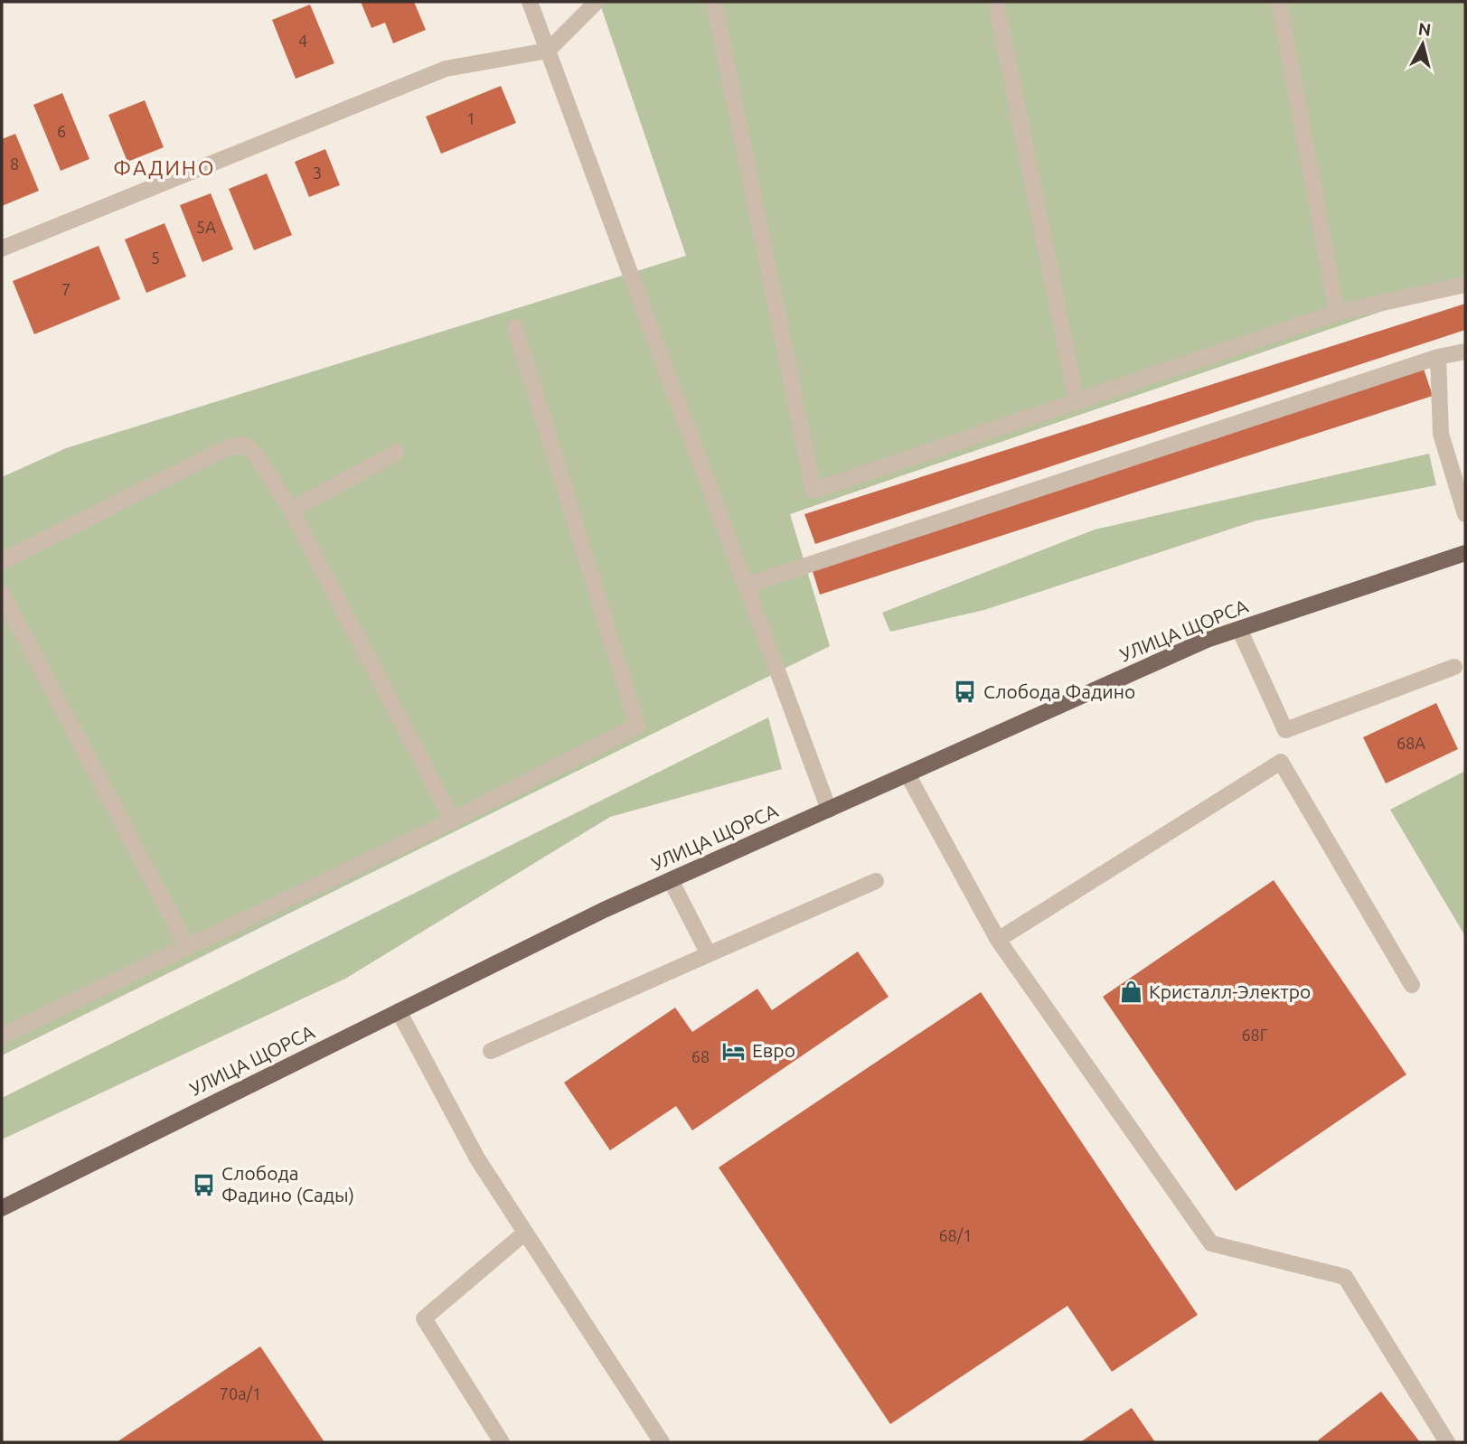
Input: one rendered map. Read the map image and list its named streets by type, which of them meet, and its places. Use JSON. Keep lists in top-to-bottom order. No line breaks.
{"streets":{"main road":["УЛИЦА ЩОРСА"]},"districts":["ФАДИНО"],"places":{"bus stop":["Слобода Фадино","Слобода Фадино (Сады)"],"shop":["Кристалл-Электро"],"hotel":["Евро"]},"house_numbers":["4","1","6","8","3","5А","5","7","68А","68Г","68","68/1","70а/1"],"north":"top"}
